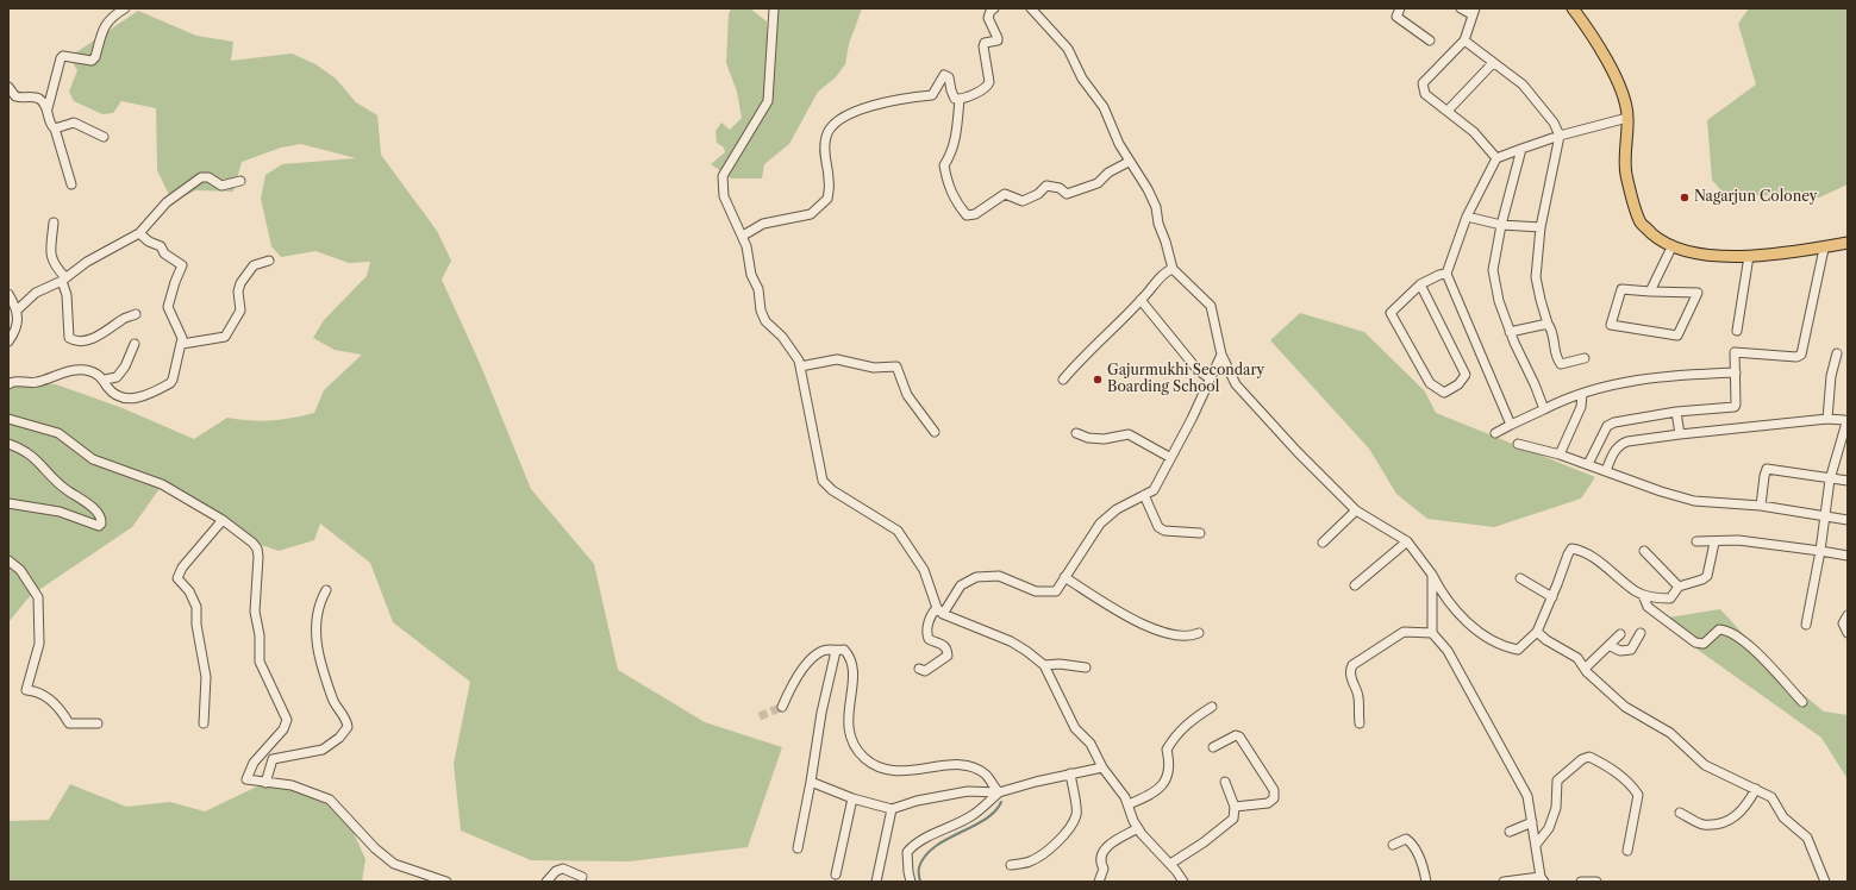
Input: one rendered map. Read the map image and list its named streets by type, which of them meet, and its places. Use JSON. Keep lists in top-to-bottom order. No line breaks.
{"places":["Nagarjun Coloney","Gajurmukhi Secondary Boarding School"]}
